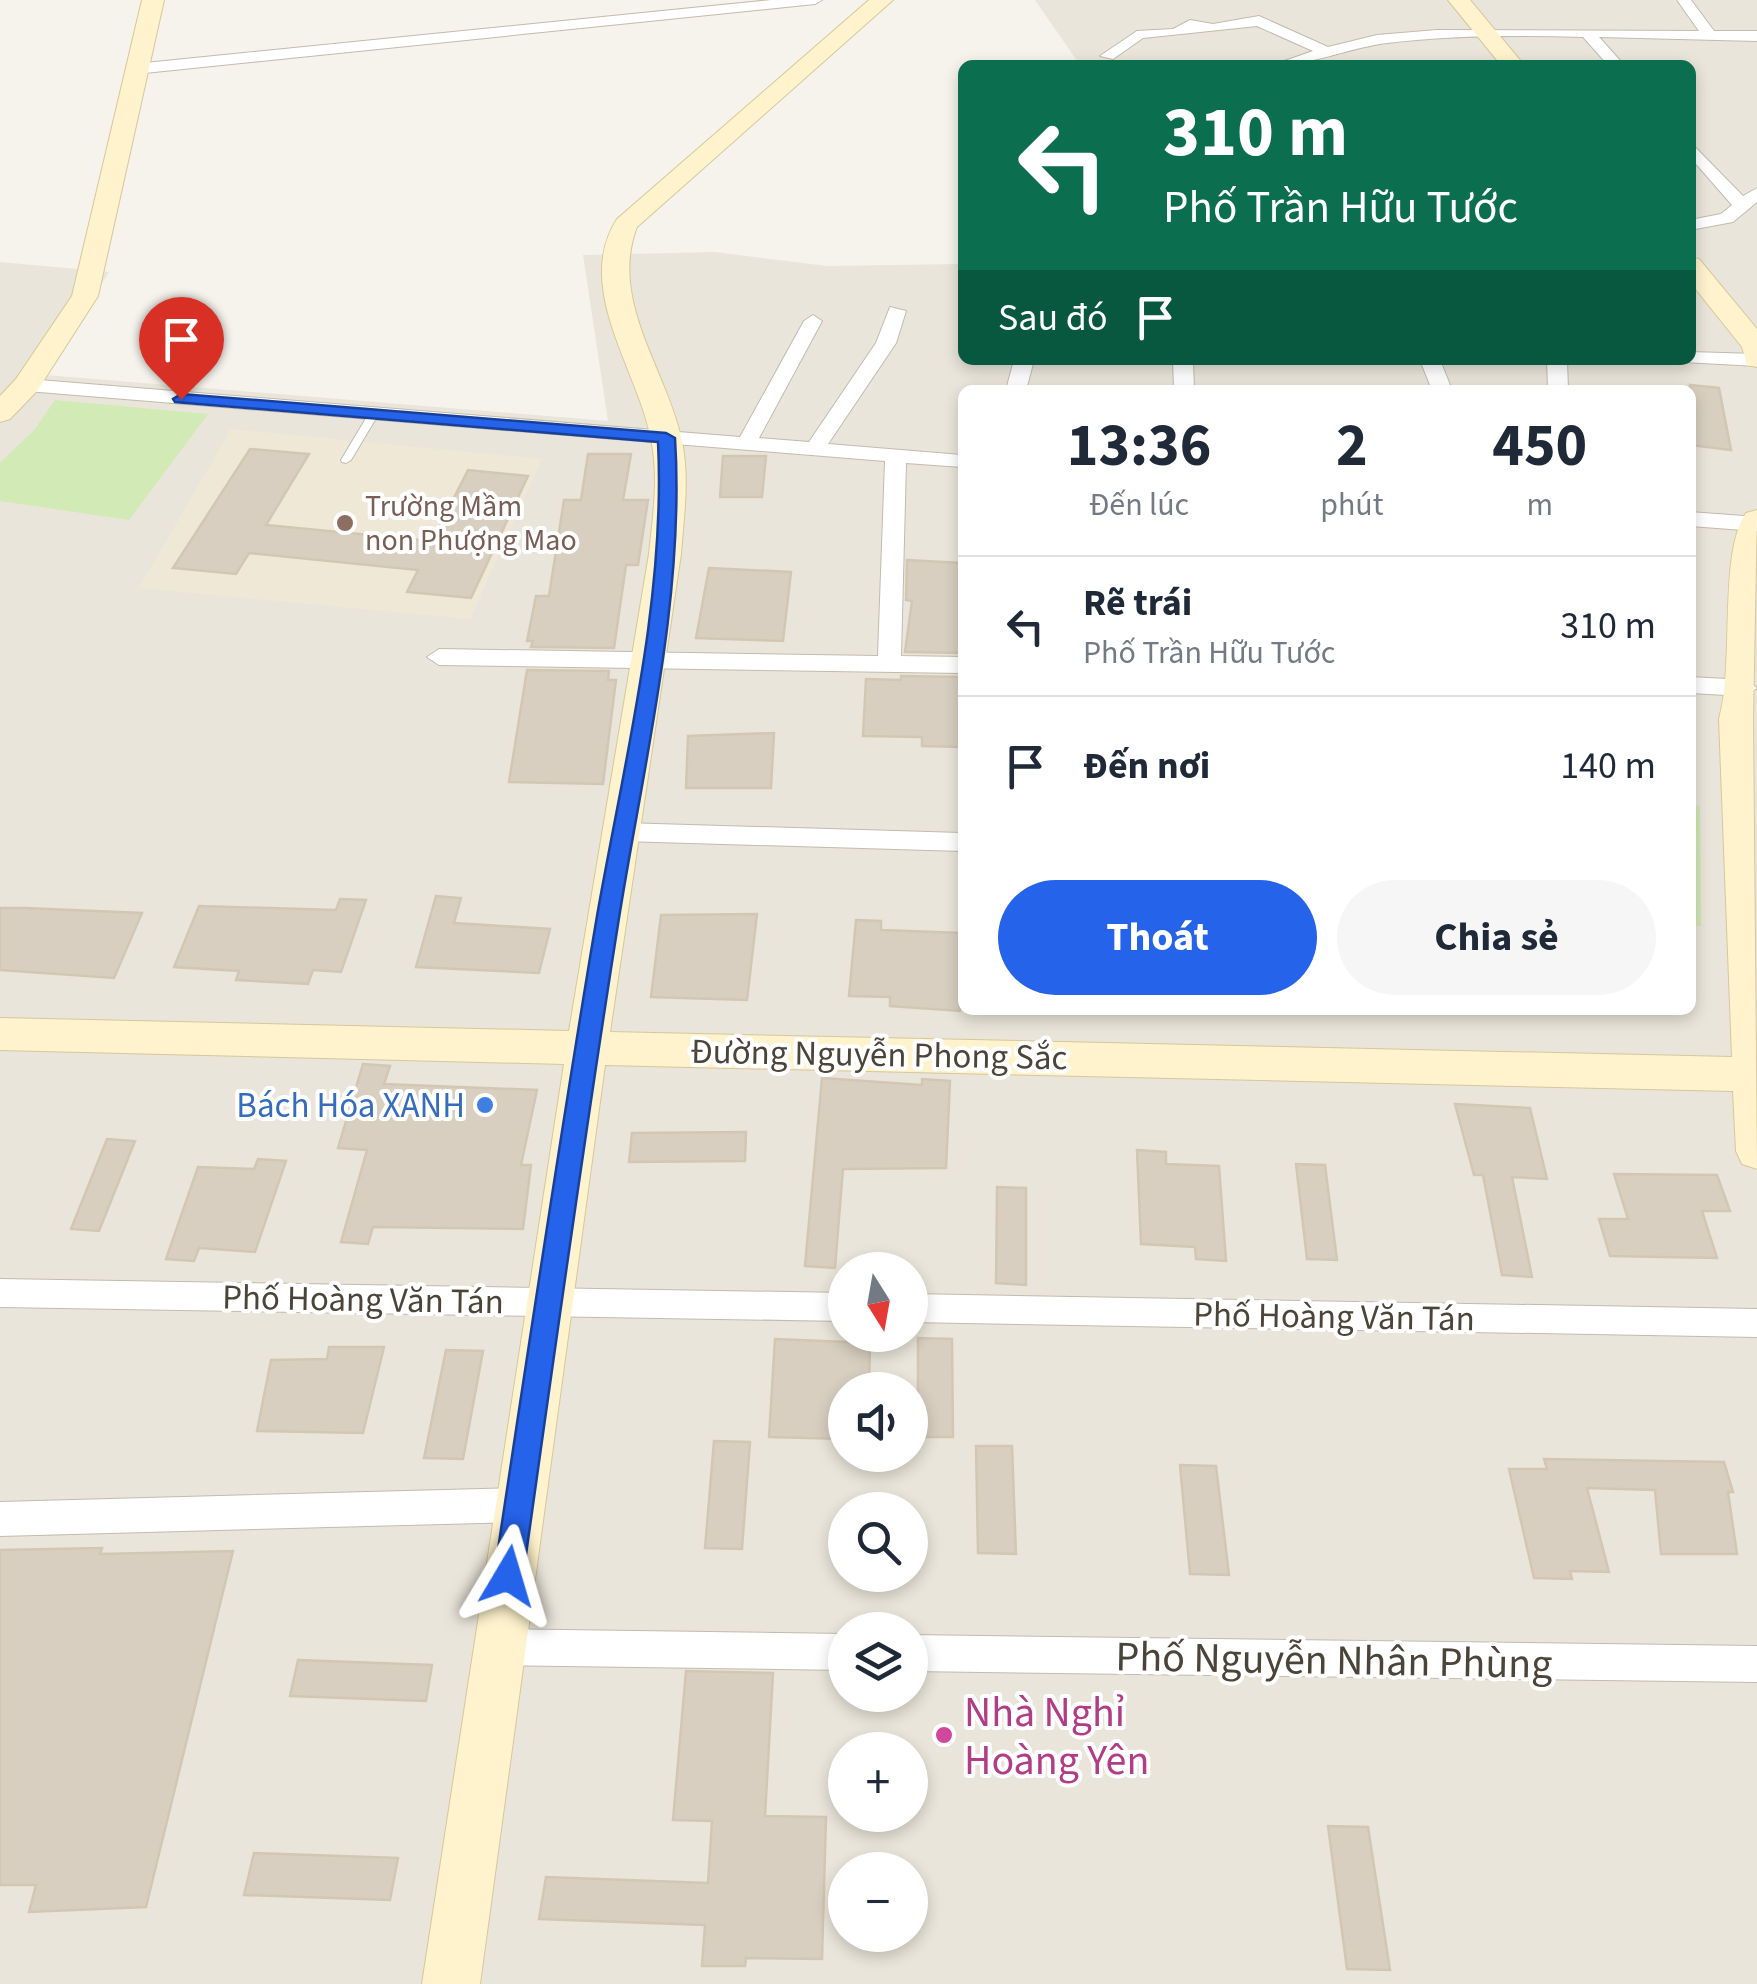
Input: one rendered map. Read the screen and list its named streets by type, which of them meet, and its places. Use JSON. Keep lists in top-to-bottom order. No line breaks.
{"streets":{"main road":["Đường Nguyễn Phong Sắc"],"street":["Phố Hoàng Văn Tán","Phố Nguyễn Nhân Phùng"]},"places":["Trường Mầm non Phượng Mao","Bách Hóa XANH","Nhà Nghỉ Hoàng Yên"],"north":"bottom","page":{"turn":["310 m","Phố Trần Hữu Tước"],"then":"Sau đó","eta":["13:36","Đến lúc","2","phút","450","m"],"list":[{"name":"Rẽ trái","note":"Phố Trần Hữu Tước","value":"310 m"},{"name":"Đến nơi","value":"140 m"}],"buttons":["Thoát","Chia sẻ"],"map_buttons":["+","−"]}}
